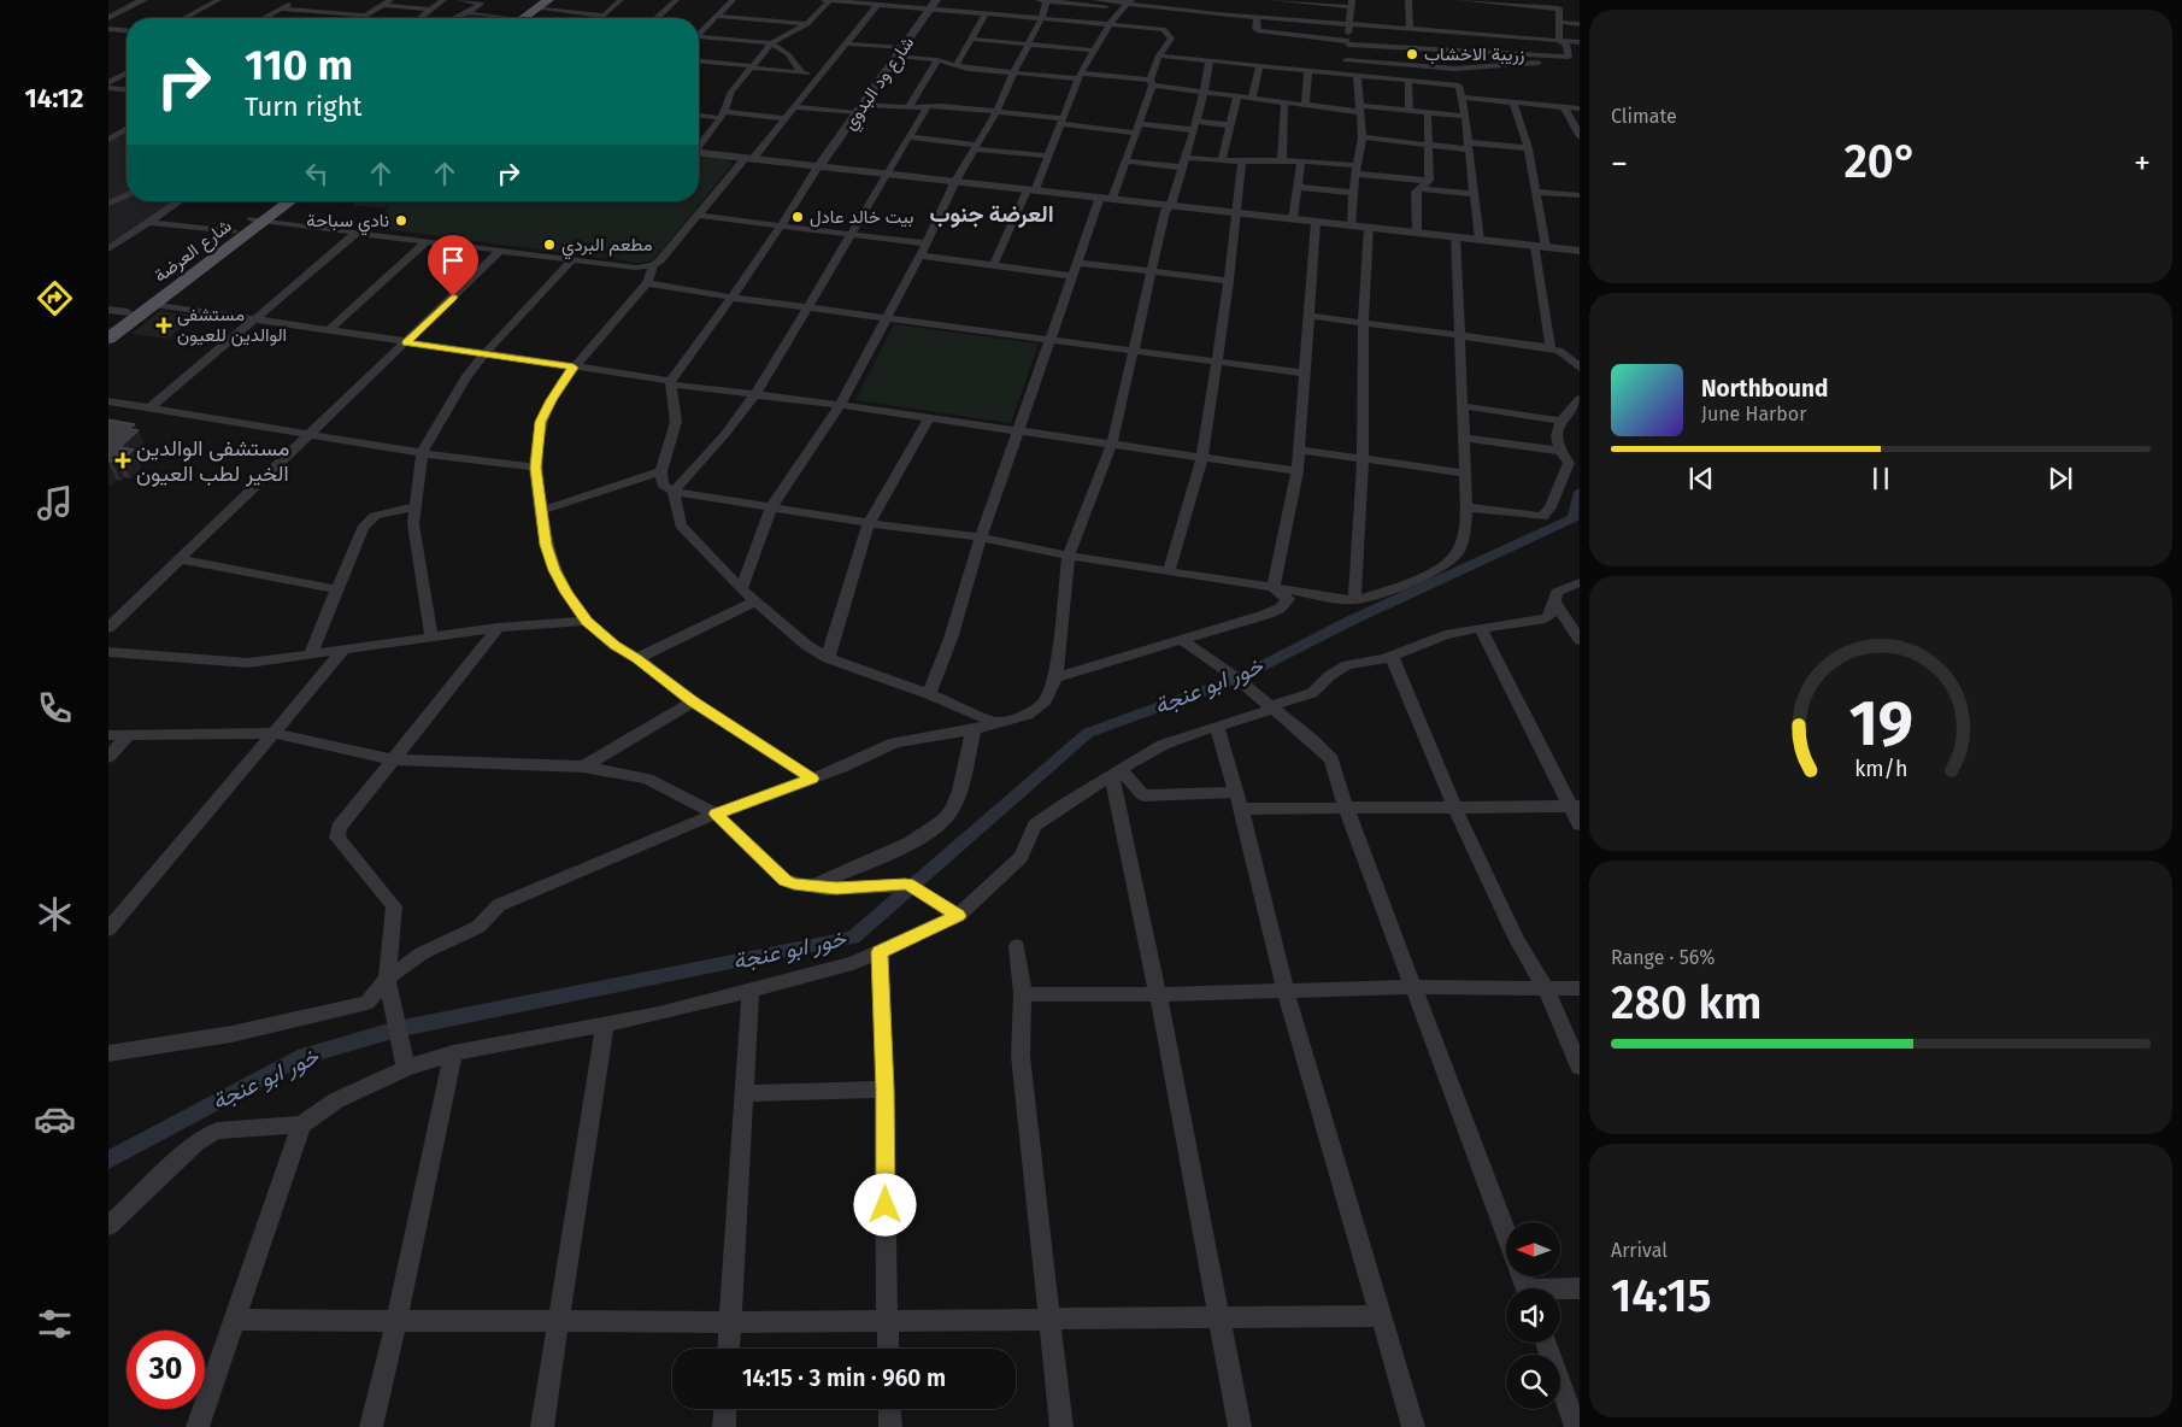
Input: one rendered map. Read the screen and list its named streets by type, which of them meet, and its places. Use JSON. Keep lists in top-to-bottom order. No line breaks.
{"streets":{"main road":["شارع العرضة"],"street":["شارع ود البدوي"]},"districts":["العرضة جنوب"],"water":["خور ابو عنجة"],"places":{"other":["زريبة الاخشاب","بيت خالد عادل","نادي سباحة","مطعم البردي"],"health":["مستشفى الوالدين للعيون","مستشفى الوالدين الخير لطب العيون"]},"north":"left","page":{"tabs":"14:12","tile":["Climate",["Range · 56%","280 km"],["Arrival","14:15"]],"turn":["110 m","Turn right"],"heat":["−","20°","+"],"song":["Northbound","June Harbor"],"limit":"30","trip":"14:15 · 3 min · 960 m","gauge":["19","km/h"]}}
